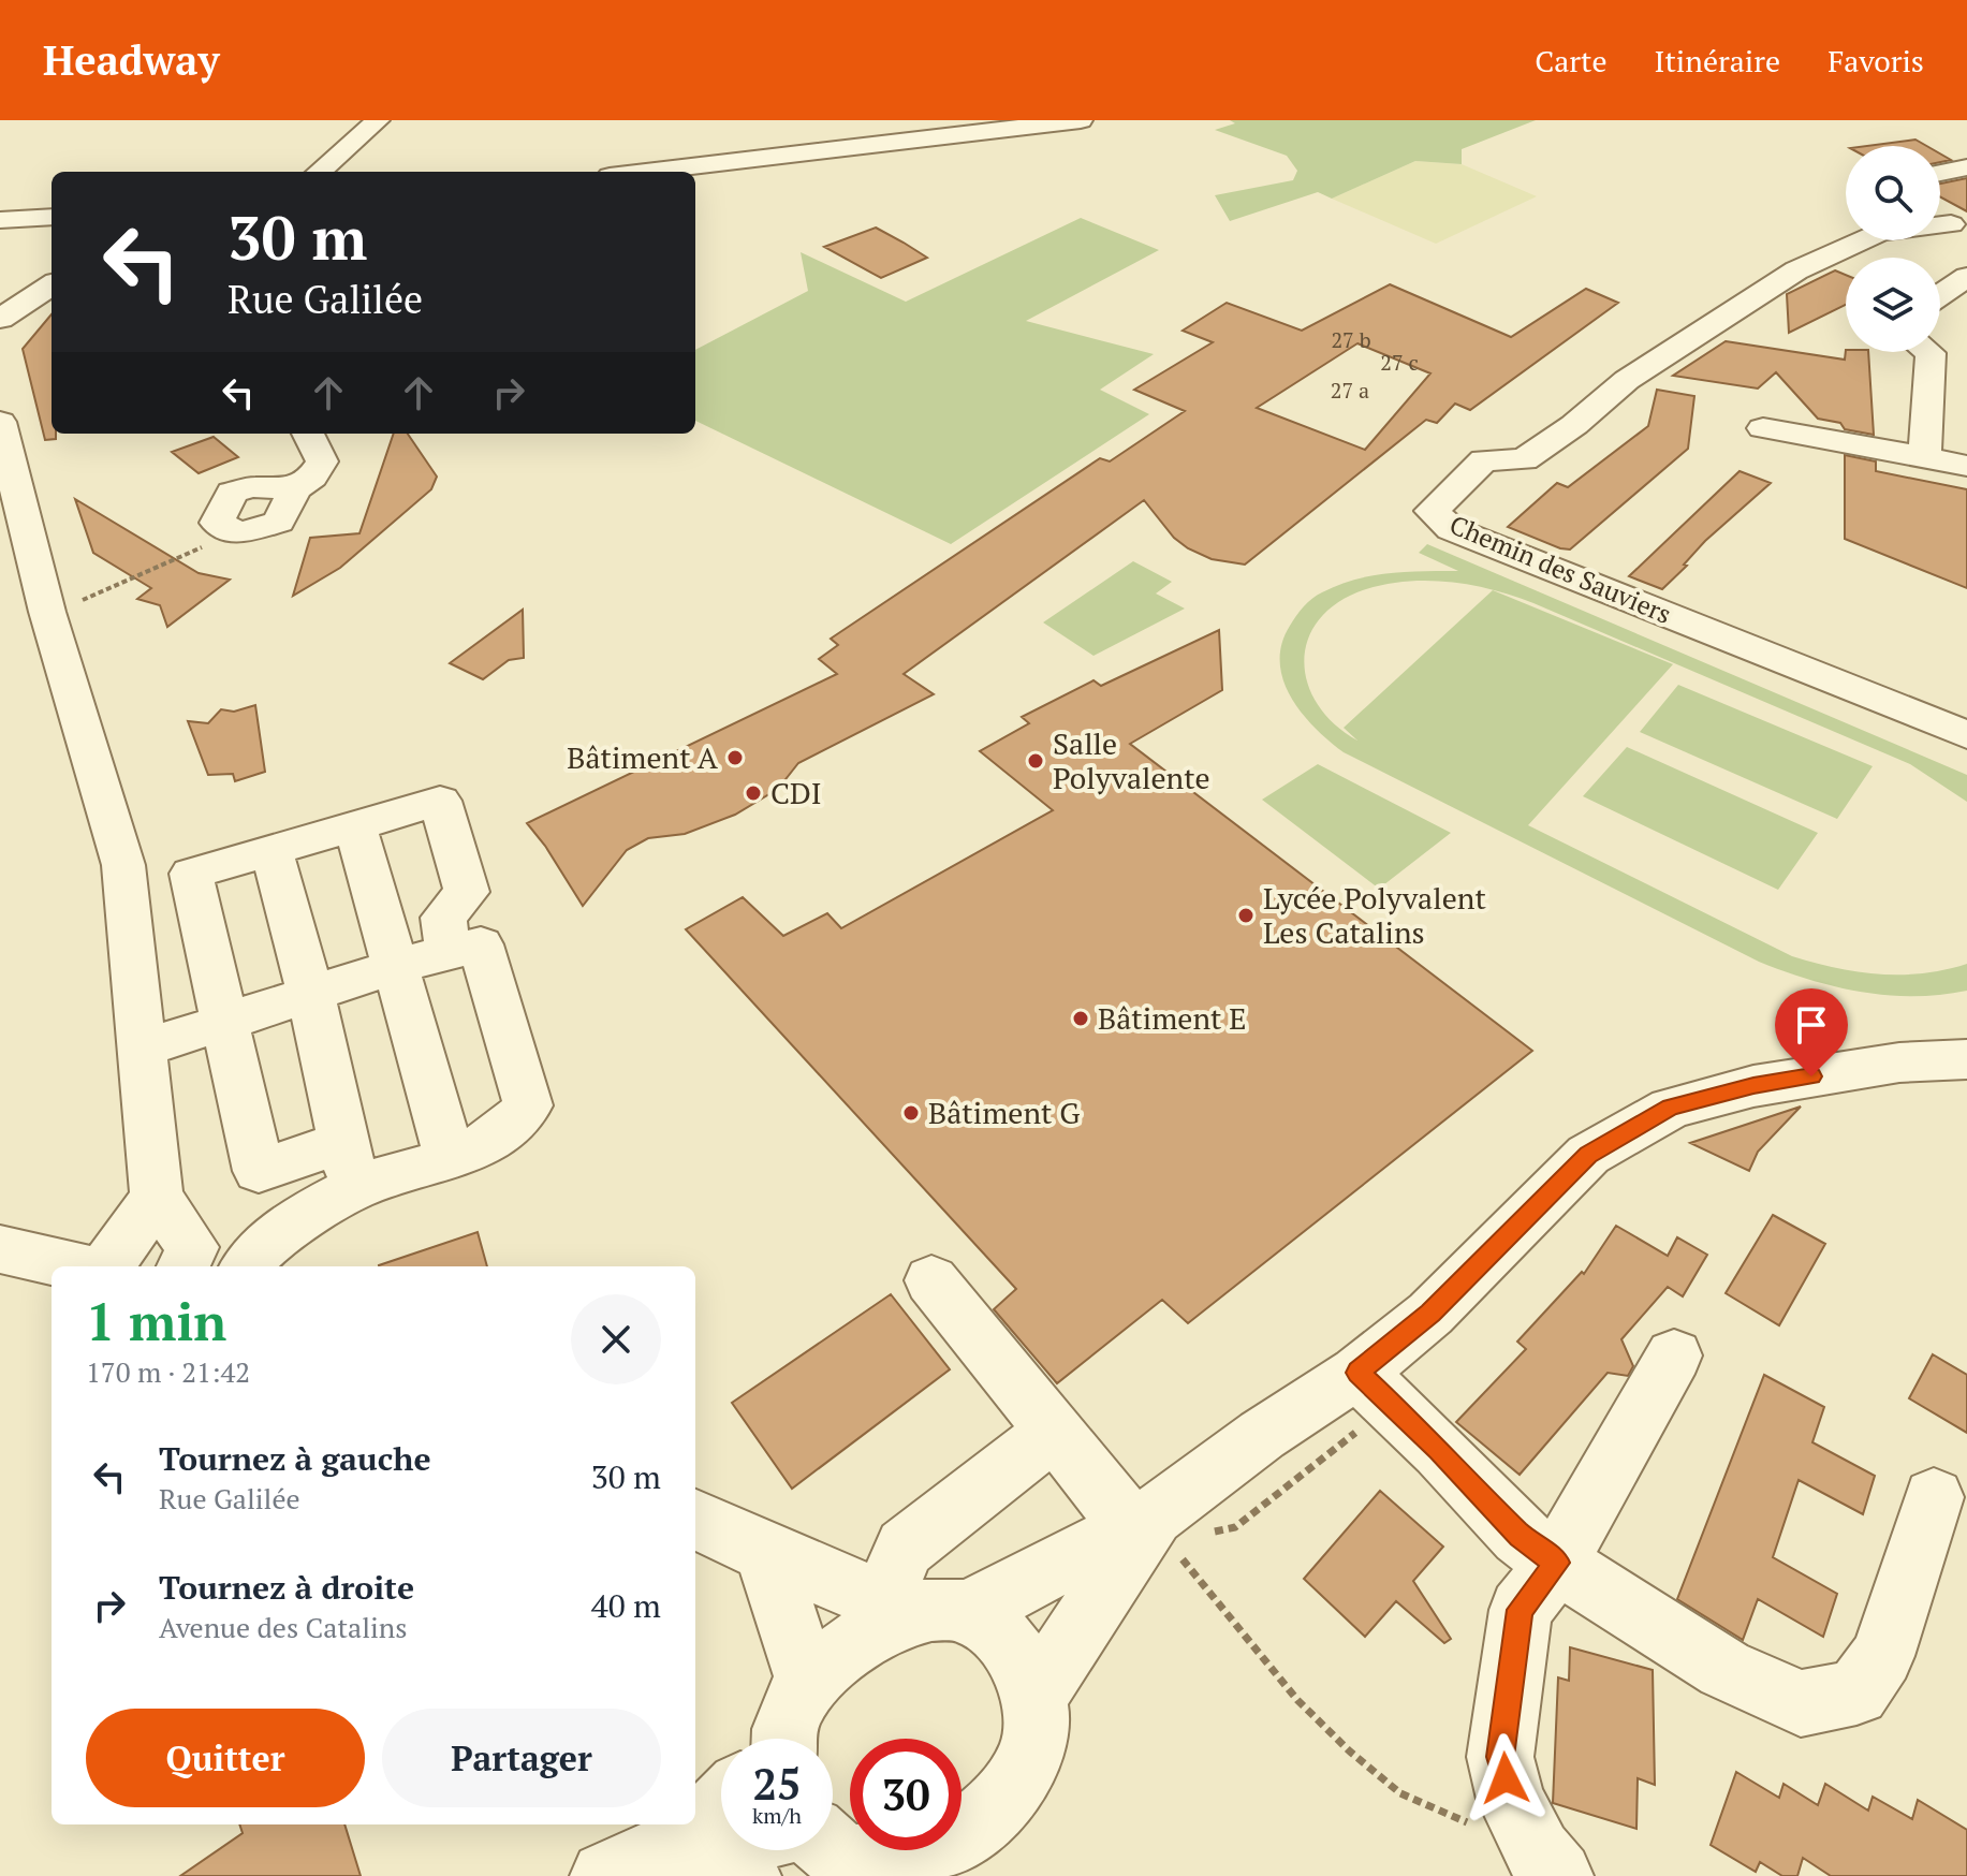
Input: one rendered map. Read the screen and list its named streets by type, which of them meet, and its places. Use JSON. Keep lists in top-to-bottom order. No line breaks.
{"streets":{"street":["Chemin des Sauviers"]},"places":["Bâtiment A","Salle Polyvalente","CDI","Lycée Polyvalent Les Catalins","Bâtiment E","Bâtiment G"],"house_numbers":["27 b","27 c","27 a"],"page":{"header":"Headway","nav":["Carte","Itinéraire","Favoris"],"turn":["30 m","Rue Galilée"],"heading":["1 min","170 m · 21:42"],"list":[{"name":"Tournez à gauche","note":"Rue Galilée","value":"30 m"},{"name":"Tournez à droite","note":"Avenue des Catalins","value":"40 m"}],"buttons":["Quitter","Partager"],"speed":"25 km/h","limit":"30"}}
